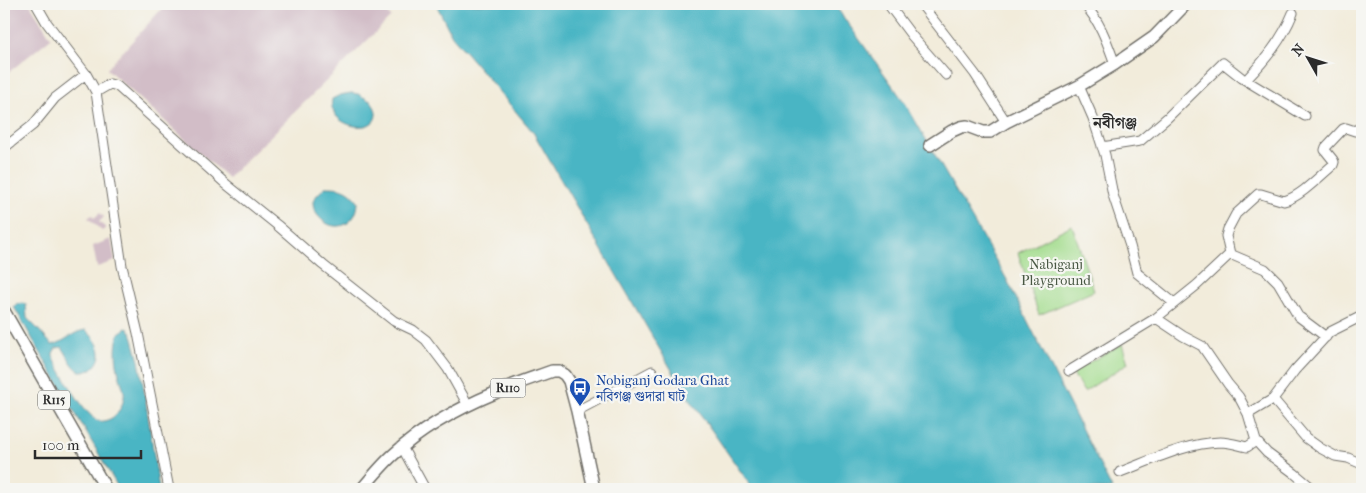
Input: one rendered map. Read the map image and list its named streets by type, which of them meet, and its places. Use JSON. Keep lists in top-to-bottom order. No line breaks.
{"streets":{"main road":["R110","R115"]},"districts":["নবীগঞ্জ"],"parks":["Nabiganj Playground"],"places":{"bus stop":["Nobiganj Godara Ghat নবিগঞ্জ গুদারা ঘাট"]},"scale_bar":"100 m","north":"top left"}
